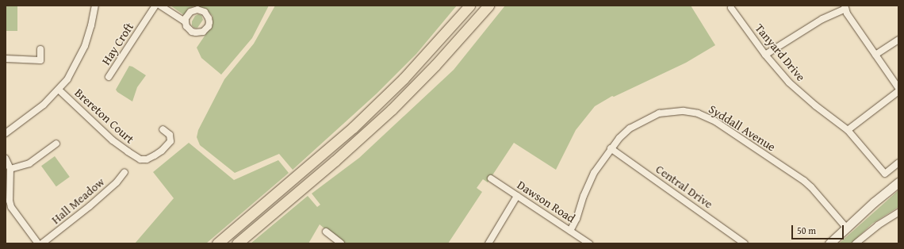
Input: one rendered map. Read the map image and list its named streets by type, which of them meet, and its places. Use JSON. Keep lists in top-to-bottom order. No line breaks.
{"streets":{"street":["Hay Croft","Tanyard Drive","Brereton Court","Syddall Avenue","Central Drive","Hall Meadow","Dawson Road"]},"crossings":[["Syddall Avenue","Central Drive"],["Syddall Avenue","Dawson Road"]],"scale_bar":"50 m"}
